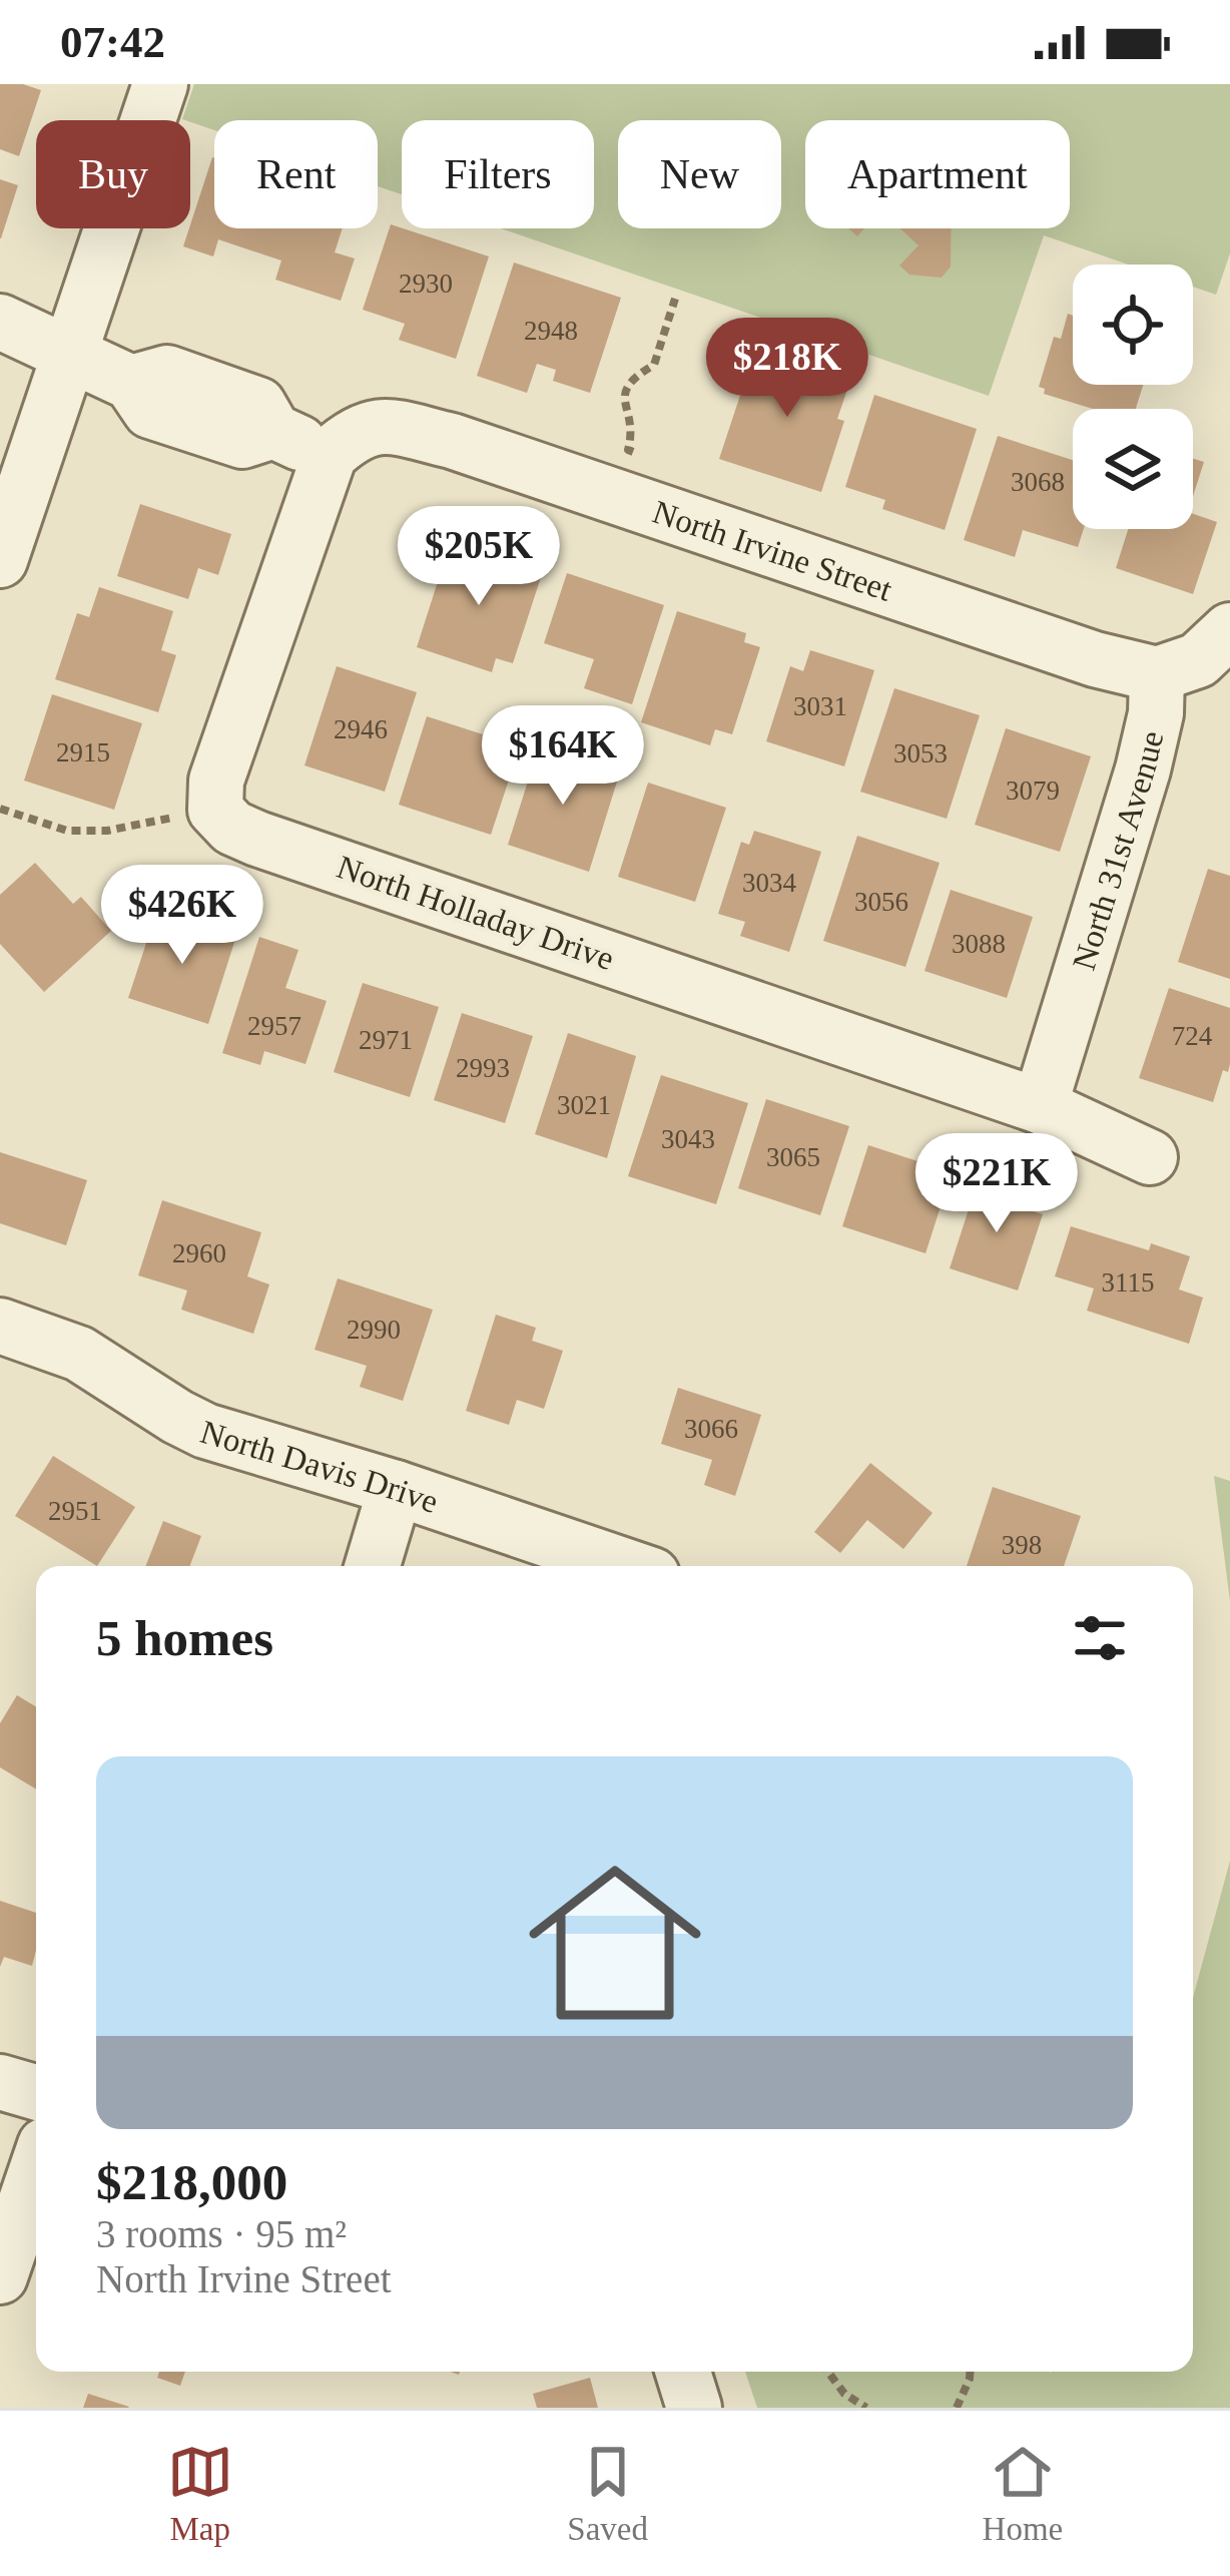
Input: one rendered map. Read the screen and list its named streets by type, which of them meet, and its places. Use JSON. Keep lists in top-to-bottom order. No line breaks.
{"streets":{"street":["North Irvine Street","North 31st Avenue","North Holladay Drive","North Davis Drive"]},"crossings":[["North Irvine Street","North 31st Avenue"],["North 31st Avenue","North Holladay Drive"]],"house_numbers":["2930","2948","3068","3031","2946","2915","3053","3079","3034","3056","3088","2957","724","2971","2993","3021","3043","3065","2960","3115","2990","3066","2951","398"],"page":{"status":"07:42","chip":["Buy","Rent","Filters","New","Apartment"],"price":["$218K","$205K","$164K","$426K","$221K"],"heading":"5 homes","list":[{"name":"$218,000","note":"3 rooms · 95 m² · North Irvine Street"}],"tabs":["Map","Saved","Home"]}}
